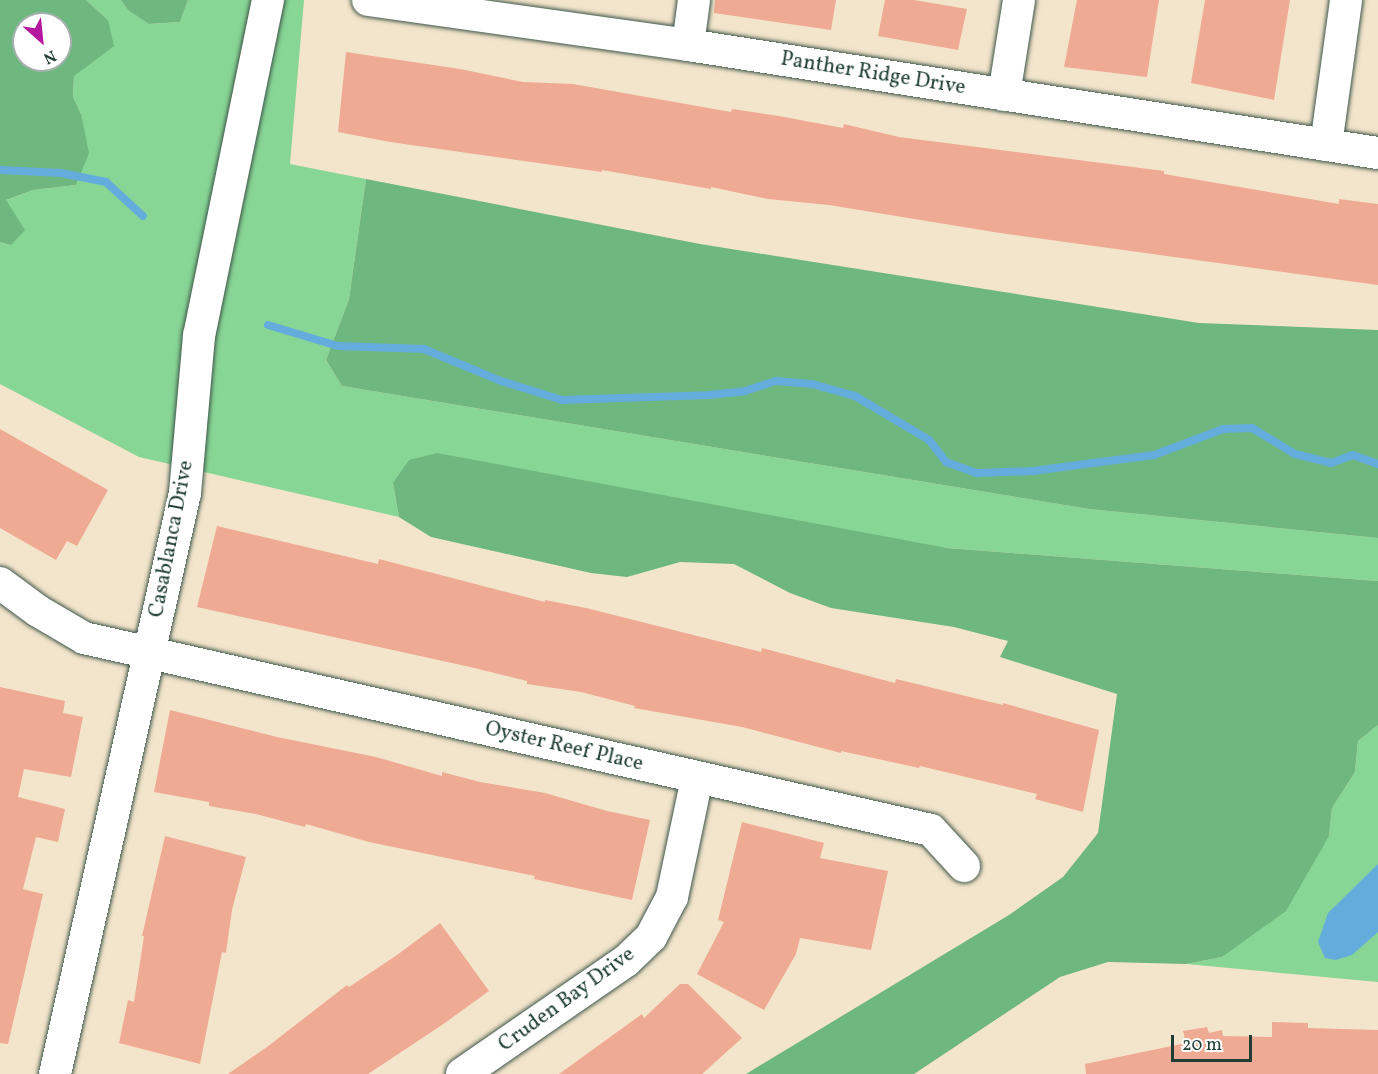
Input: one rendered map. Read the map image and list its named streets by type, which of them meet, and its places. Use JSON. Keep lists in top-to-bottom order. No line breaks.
{"streets":{"street":["Panther Ridge Drive","Casablanca Drive","Oyster Reef Place","Cruden Bay Drive"]},"crossings":[["Casablanca Drive","Oyster Reef Place"],["Oyster Reef Place","Cruden Bay Drive"]],"scale_bar":"20 m","north":"bottom right"}
